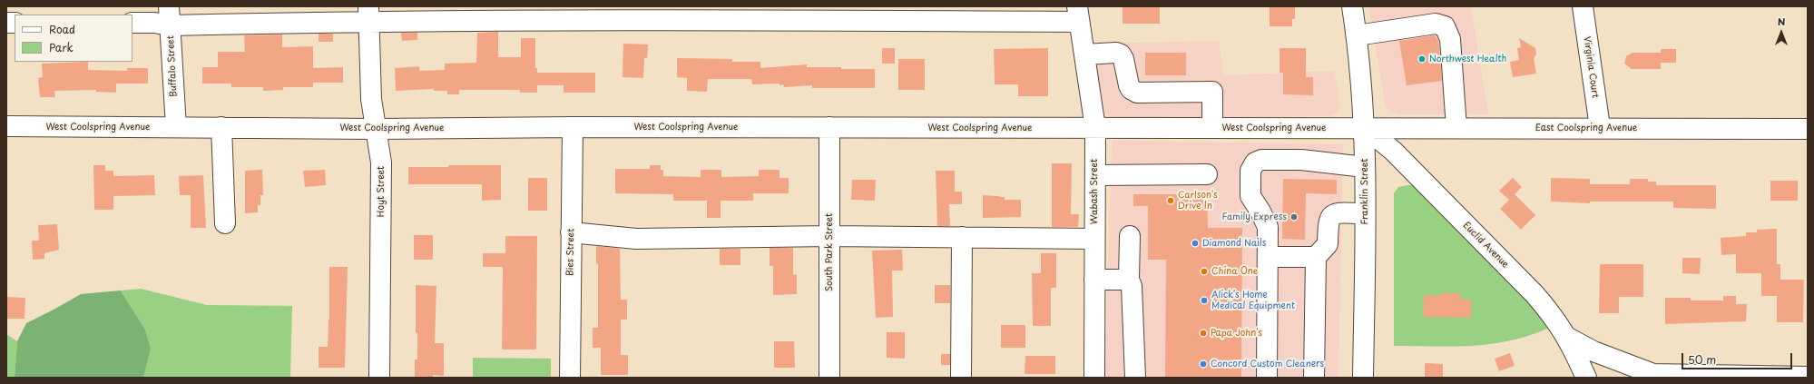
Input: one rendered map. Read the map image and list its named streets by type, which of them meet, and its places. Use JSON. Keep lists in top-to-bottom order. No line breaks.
{"streets":{"street":["Buffalo Street","Virginia Court","West Coolspring Avenue","East Coolspring Avenue","Hoyt Street","Wabash Street","Franklin Street","Euclid Avenue","Bies Street","South Park Street"]},"crossings":[["Buffalo Street","West Coolspring Avenue"],["Virginia Court","East Coolspring Avenue"],["West Coolspring Avenue","East Coolspring Avenue"],["West Coolspring Avenue","Hoyt Street"],["West Coolspring Avenue","Wabash Street"],["West Coolspring Avenue","Franklin Street"],["West Coolspring Avenue","Euclid Avenue"],["West Coolspring Avenue","Bies Street"],["West Coolspring Avenue","South Park Street"],["East Coolspring Avenue","Franklin Street"],["East Coolspring Avenue","Euclid Avenue"],["Franklin Street","Euclid Avenue"]],"places":["Northwest Health","Carlson's Drive In","Family Express","Diamond Nails","China One","Alick's Home Medical Equipment","Papa John's","Concord Custom Cleaners"],"legend":["Road","Park"],"scale_bar":"50 m","north":"top"}
